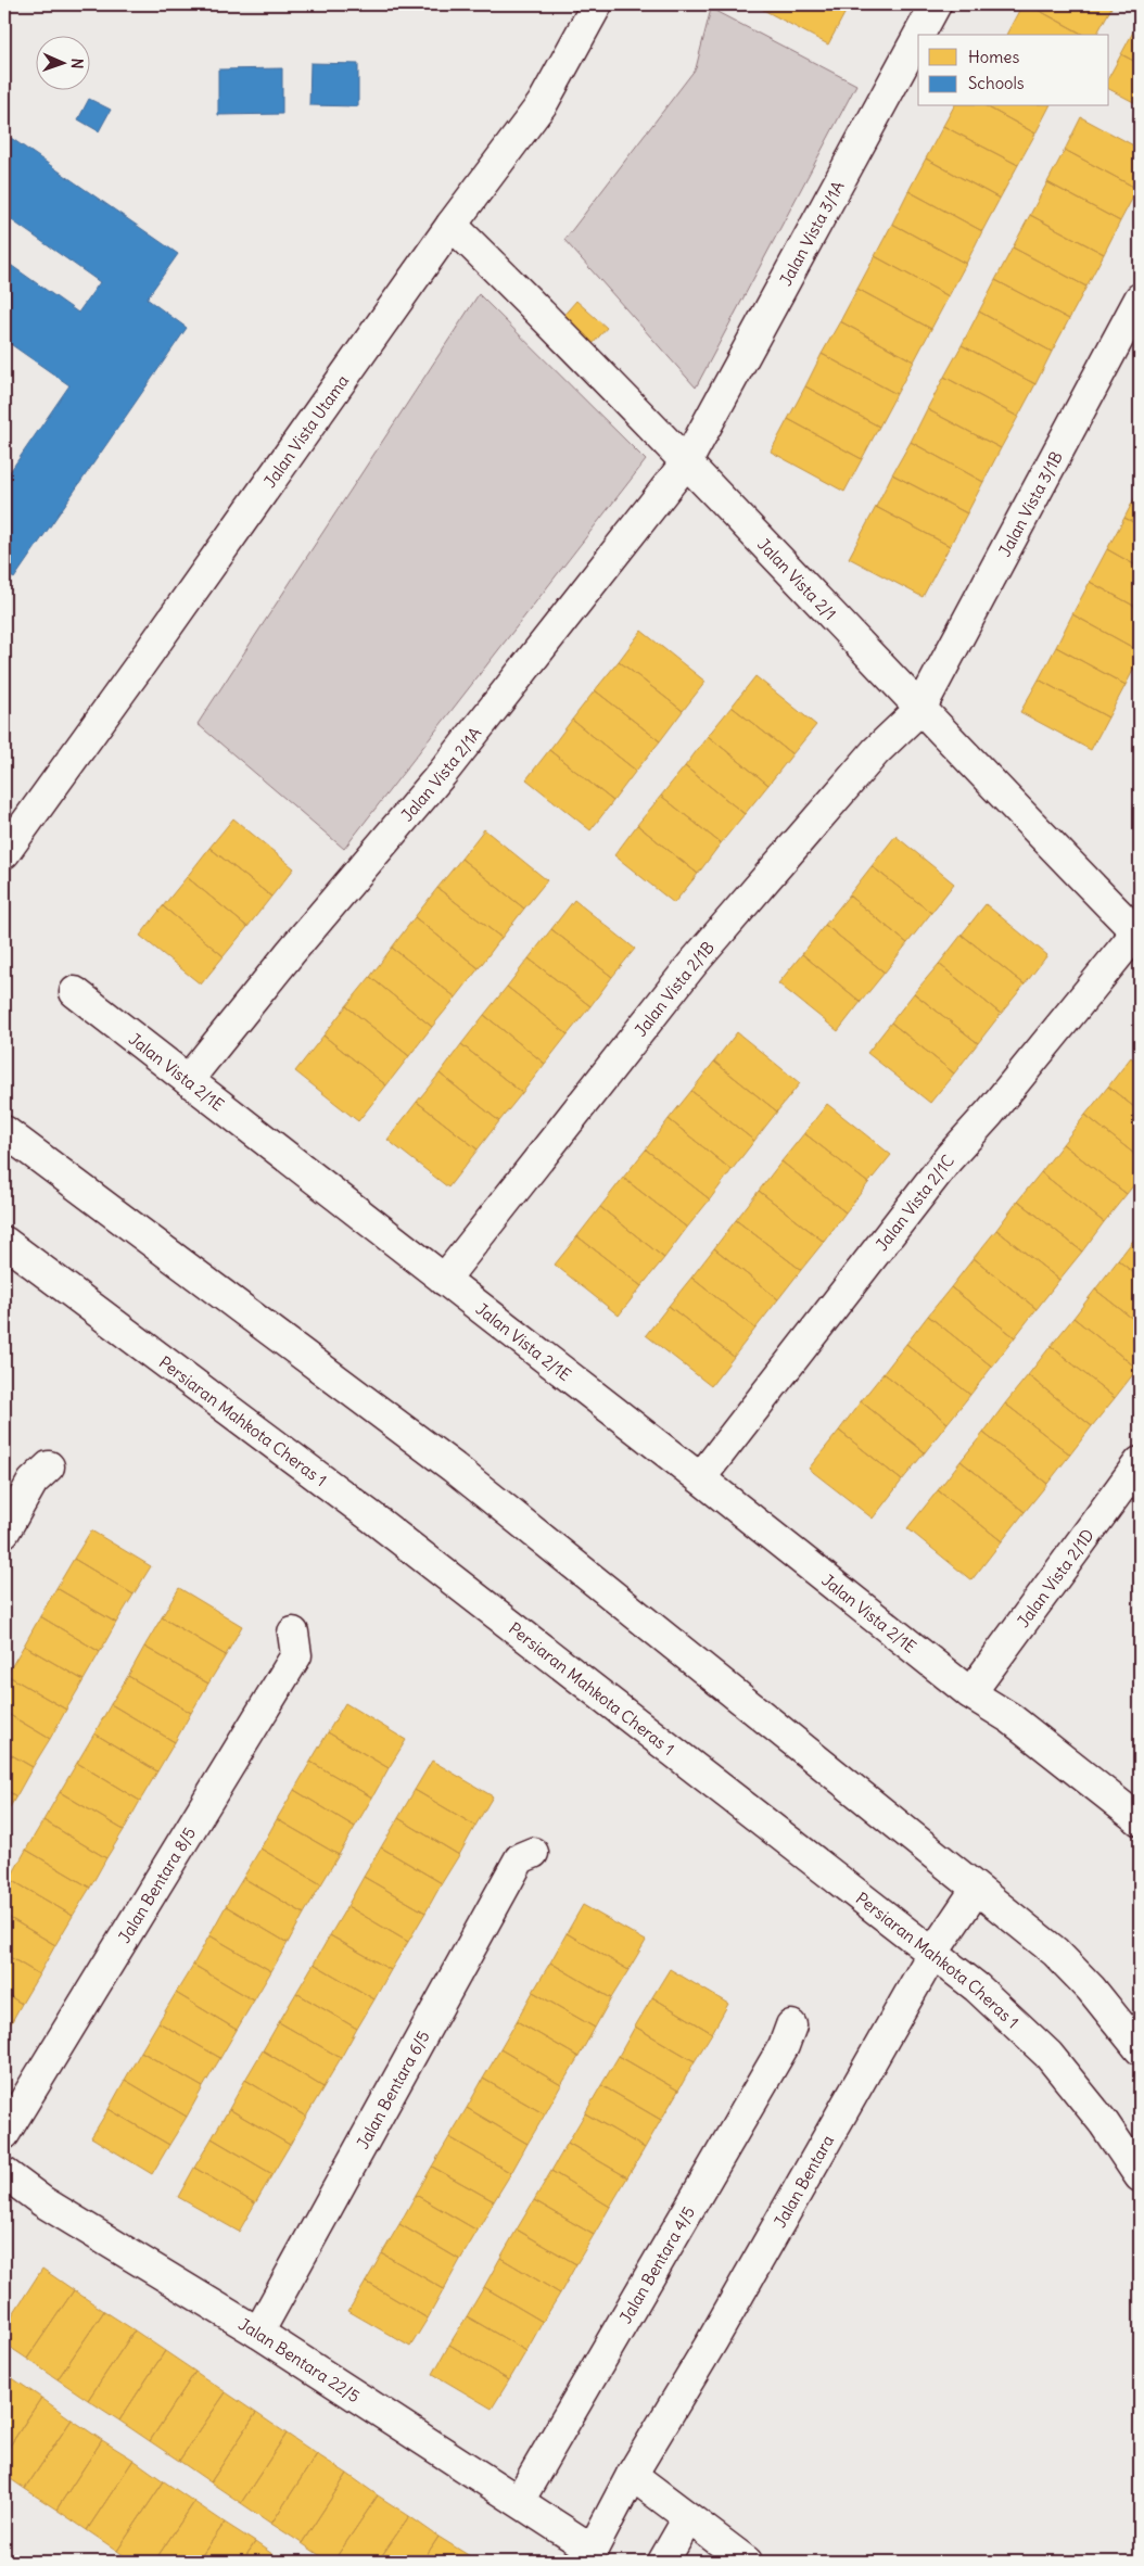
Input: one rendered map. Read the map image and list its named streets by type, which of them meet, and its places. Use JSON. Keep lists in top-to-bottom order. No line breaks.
{"streets":{"street":["Jalan Vista 3/1A","Jalan Vista Utama","Jalan Vista 3/1B","Jalan Vista 2/1","Jalan Vista 2/1A","Jalan Vista 2/1B","Jalan Vista 2/1E","Jalan Vista 2/1C","Persiaran Mahkota Cheras 1","Jalan Vista 2/1D","Jalan Bentara 8/5","Jalan Bentara 6/5","Jalan Bentara","Jalan Bentara 4/5","Jalan Bentara 22/5"]},"crossings":[["Jalan Vista 3/1A","Jalan Vista 2/1"],["Jalan Vista 3/1A","Jalan Vista 2/1A"],["Jalan Vista Utama","Jalan Vista 2/1"],["Jalan Vista 3/1B","Jalan Vista 2/1"],["Jalan Vista 3/1B","Jalan Vista 2/1B"],["Jalan Vista 2/1","Jalan Vista 2/1A"],["Jalan Vista 2/1","Jalan Vista 2/1B"],["Jalan Vista 2/1","Jalan Vista 2/1C"],["Jalan Vista 2/1A","Jalan Vista 2/1E"],["Jalan Vista 2/1B","Jalan Vista 2/1E"],["Jalan Vista 2/1E","Jalan Vista 2/1C"],["Jalan Vista 2/1E","Jalan Vista 2/1D"],["Persiaran Mahkota Cheras 1","Jalan Bentara"],["Jalan Bentara 6/5","Jalan Bentara 22/5"],["Jalan Bentara","Jalan Bentara 22/5"],["Jalan Bentara 4/5","Jalan Bentara 22/5"]],"legend":["Homes","Schools"],"north":"right"}
